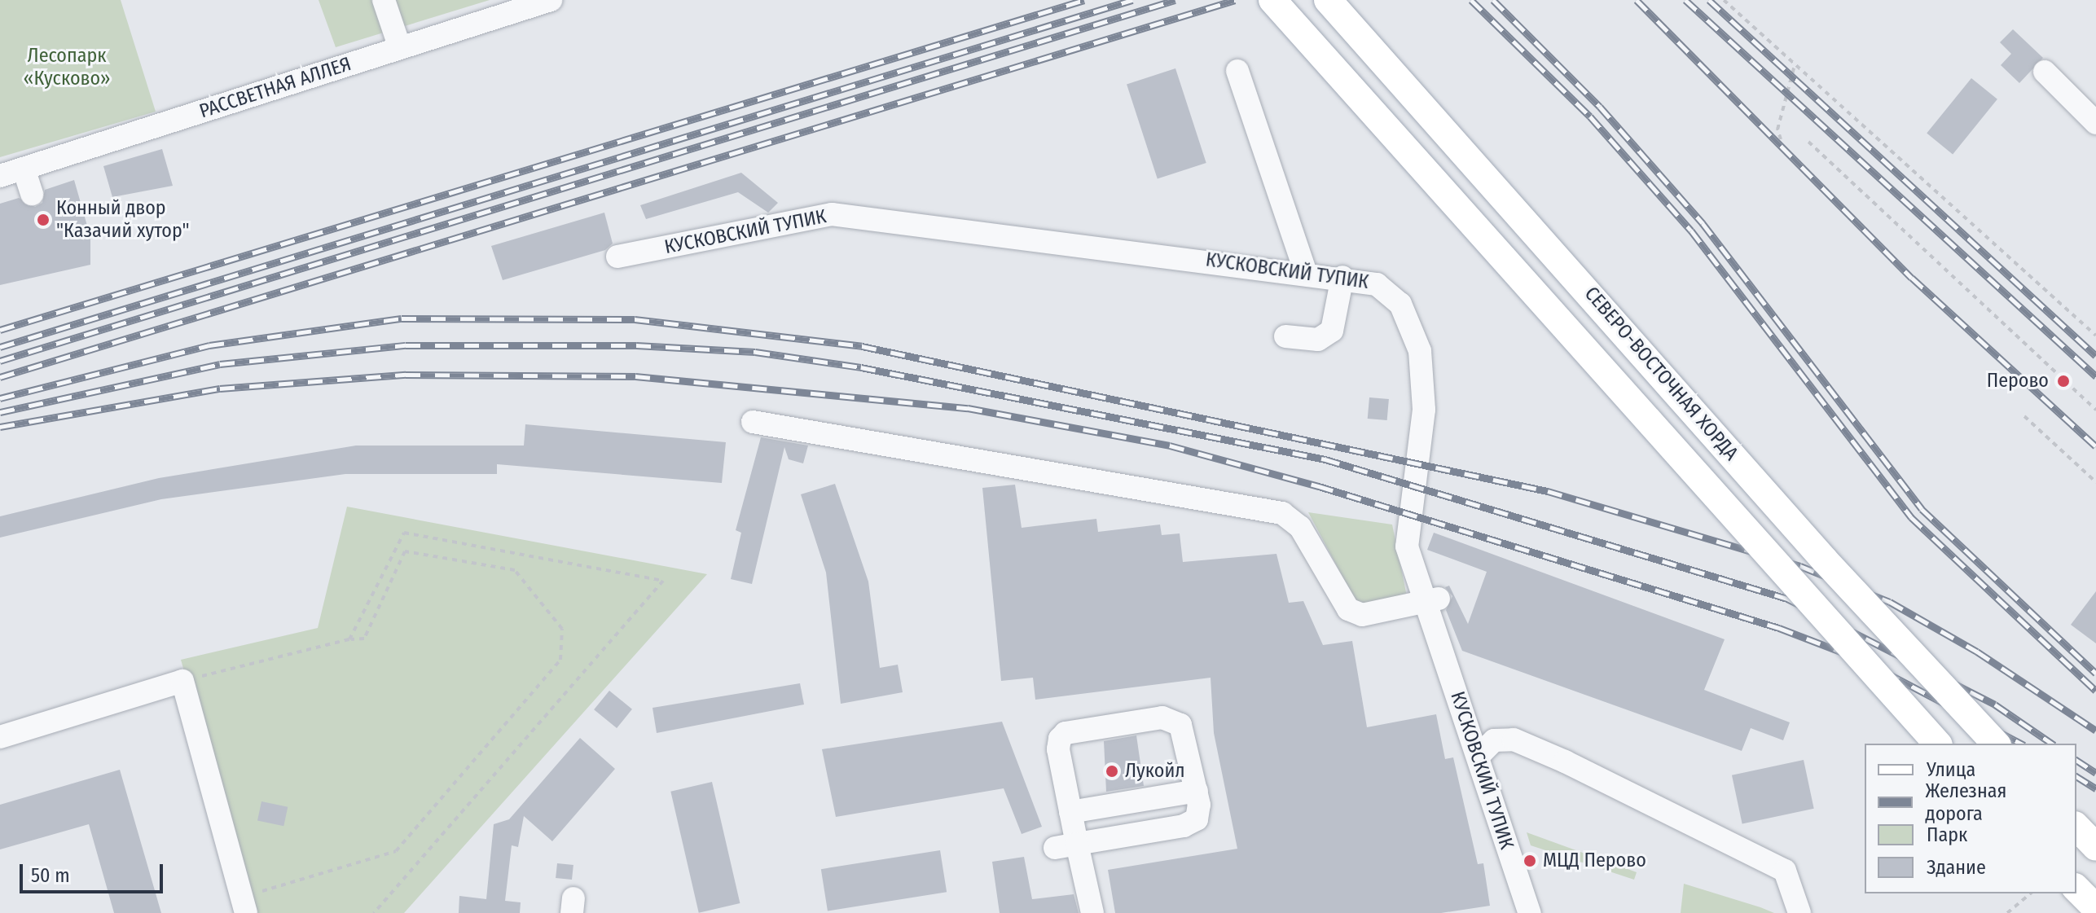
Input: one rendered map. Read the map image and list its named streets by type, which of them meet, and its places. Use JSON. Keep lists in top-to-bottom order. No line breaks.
{"streets":{"main road":["СЕВЕРО-ВОСТОЧНАЯ ХОРДА"],"street":["РАССВЕТНАЯ АЛЛЕЯ","КУСКОВСКИЙ ТУПИК"]},"parks":["Лесопарк «Кусково»"],"places":["Конный двор \"Казачий хутор\"","Перово","Лукойл","МЦД Перово"],"legend":["Улица","Железная дорога","Парк","Здание"],"scale_bar":"50 m"}
